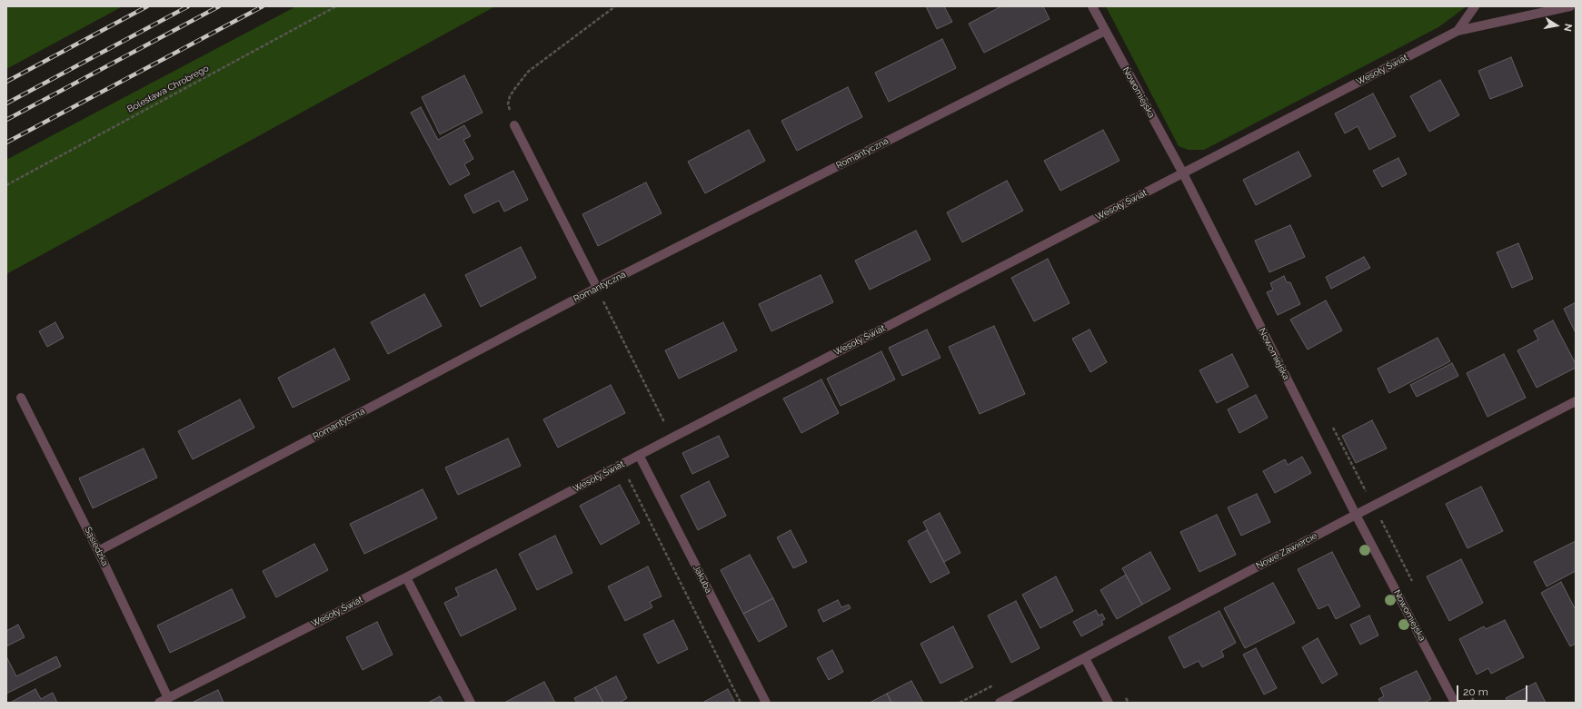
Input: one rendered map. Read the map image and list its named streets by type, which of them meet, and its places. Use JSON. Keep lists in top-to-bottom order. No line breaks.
{"streets":{"street":["Wesoły Świat","Nowomiejska","Romantyczna","Sąsiedzka","Nowe Zawiercie","Jakuba"],"path":["Bolesława Chrobrego"]},"crossings":[["Wesoły Świat","Nowomiejska"],["Wesoły Świat","Sąsiedzka"],["Wesoły Świat","Jakuba"],["Nowomiejska","Romantyczna"],["Nowomiejska","Nowe Zawiercie"],["Romantyczna","Sąsiedzka"]],"scale_bar":"20 m","north":"right"}
